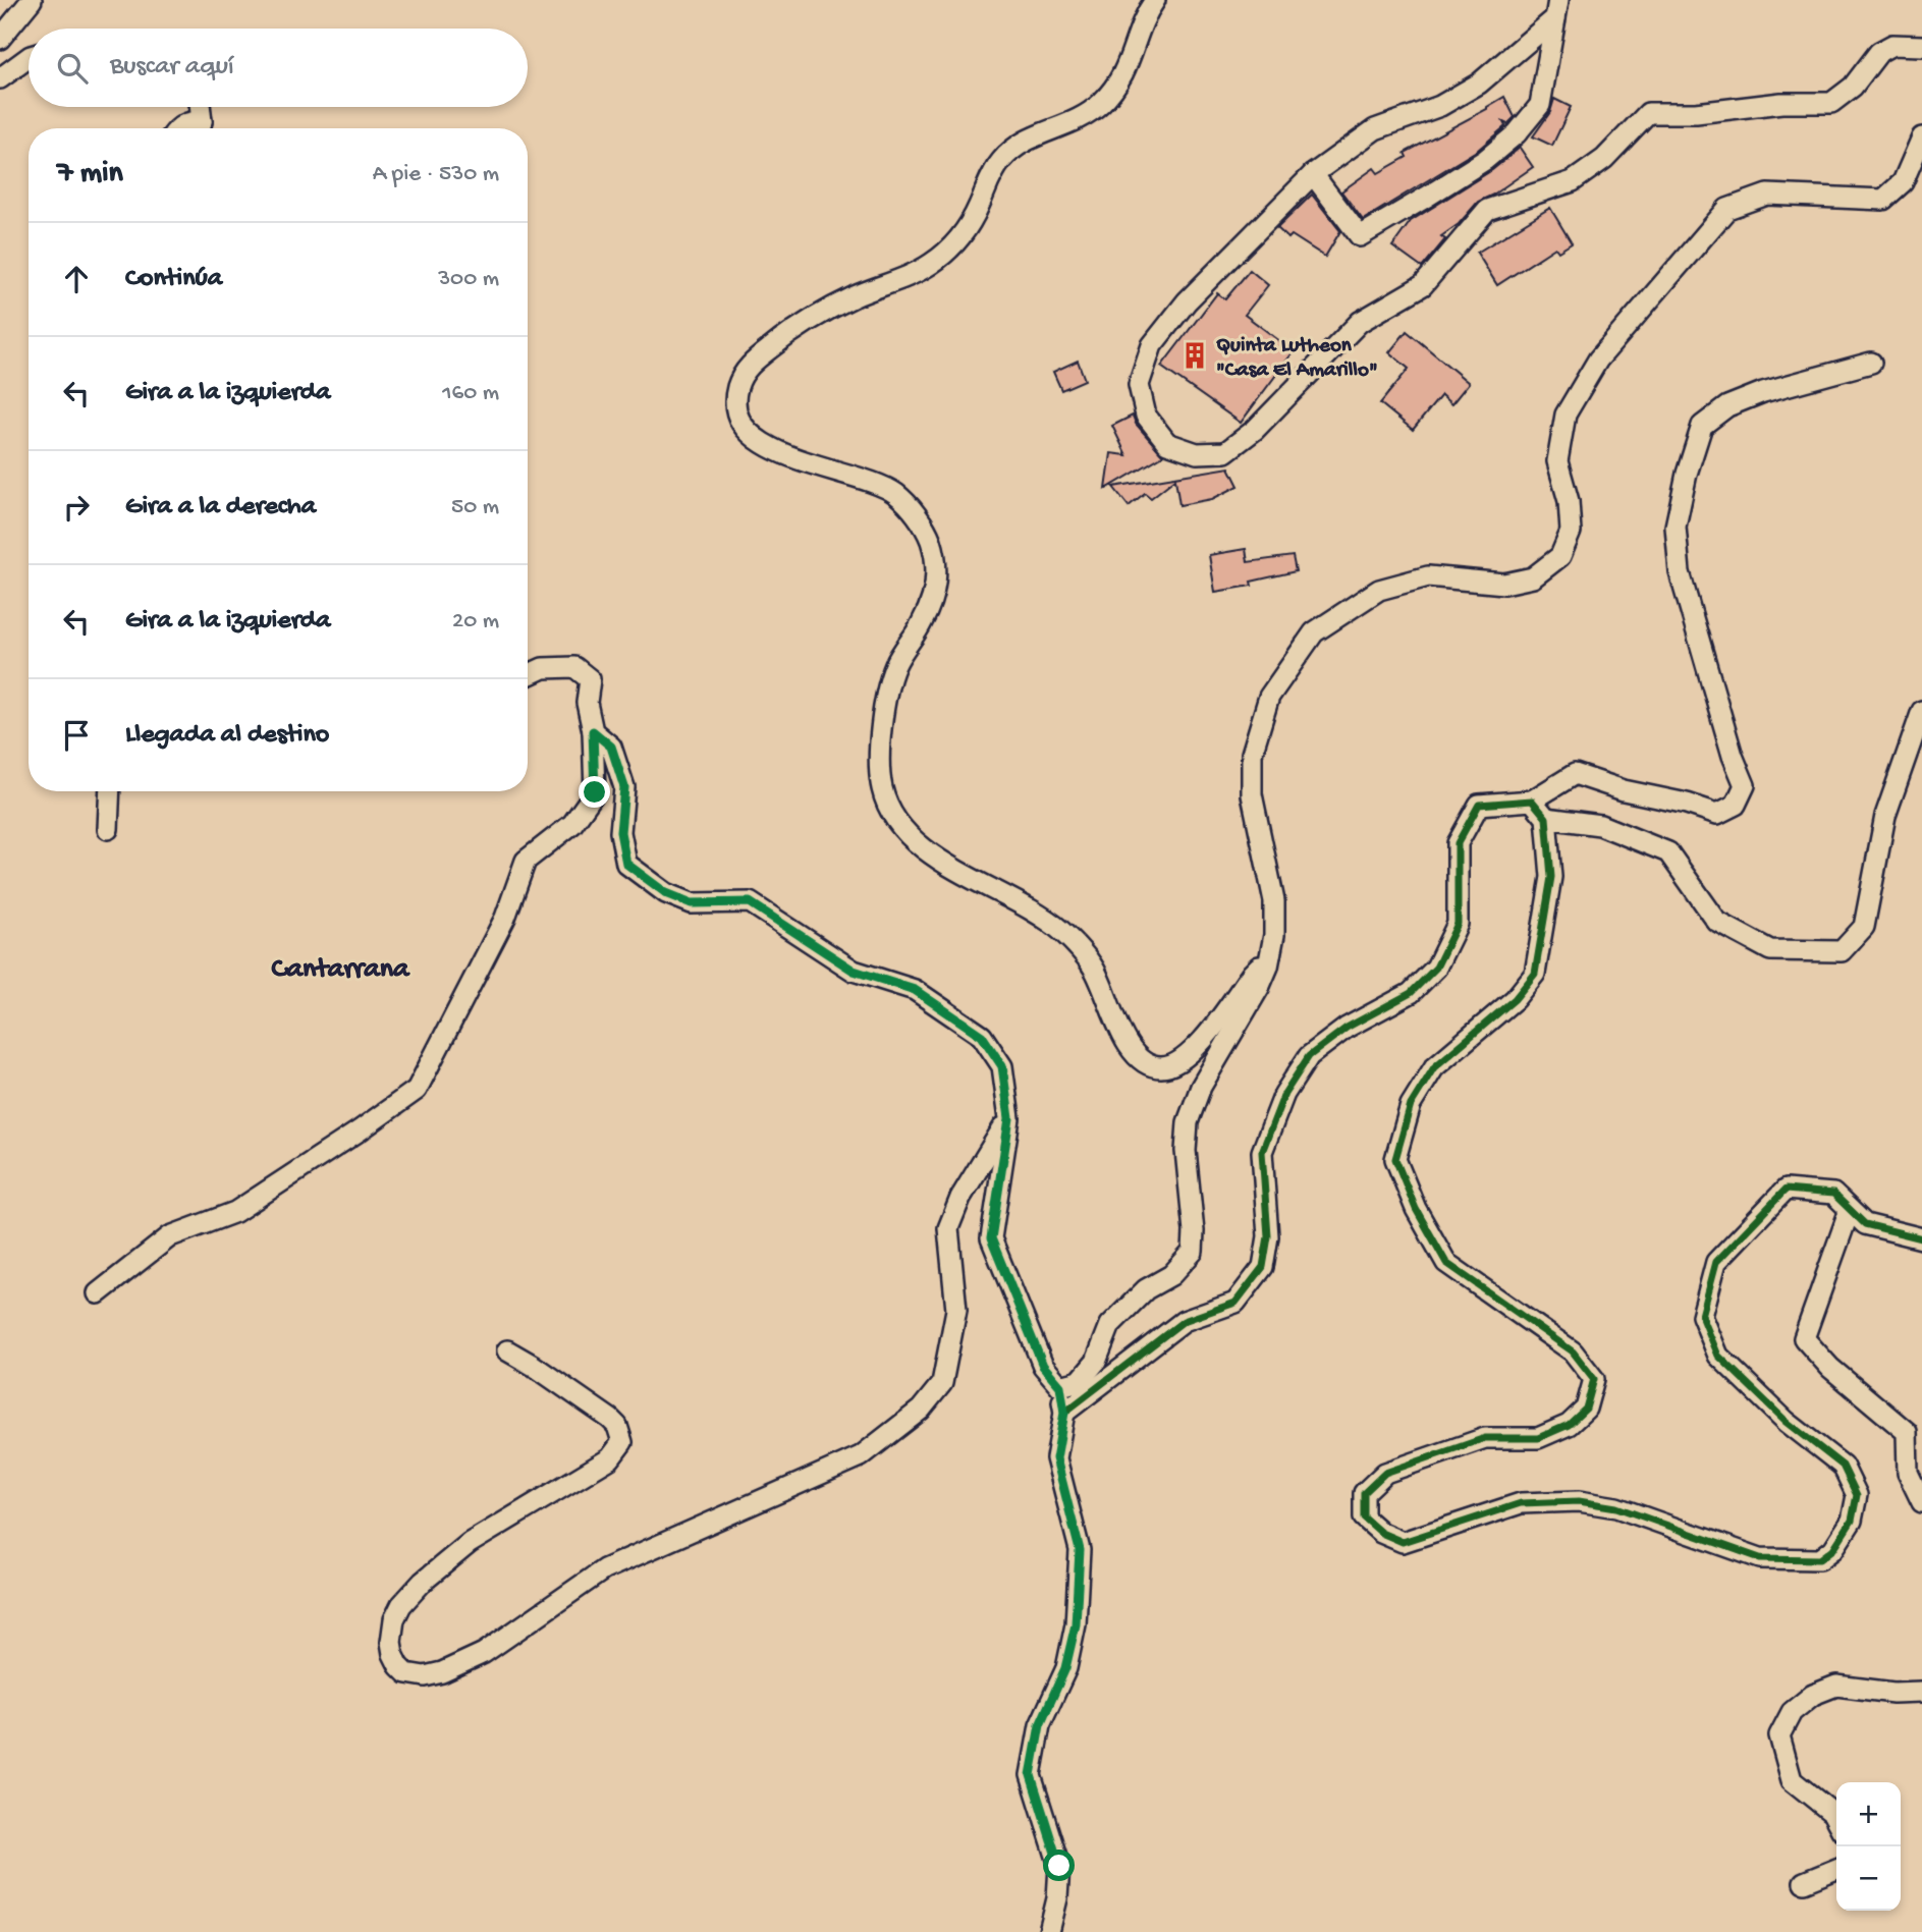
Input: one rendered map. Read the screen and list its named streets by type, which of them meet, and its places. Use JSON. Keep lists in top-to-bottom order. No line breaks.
{"districts":["Cantarrana"],"places":{"building":["Quinta Lutheon \"Casa El Amarillo\""]},"page":{"search":"Buscar aquí","heading":["7 min","A pie · 530 m"],"list":[["Continúa","300 m"],["Gira a la izquierda","160 m"],["Gira a la derecha","50 m"],["Gira a la izquierda","20 m"],"Llegada al destino"],"map_buttons":["+","−"]}}
